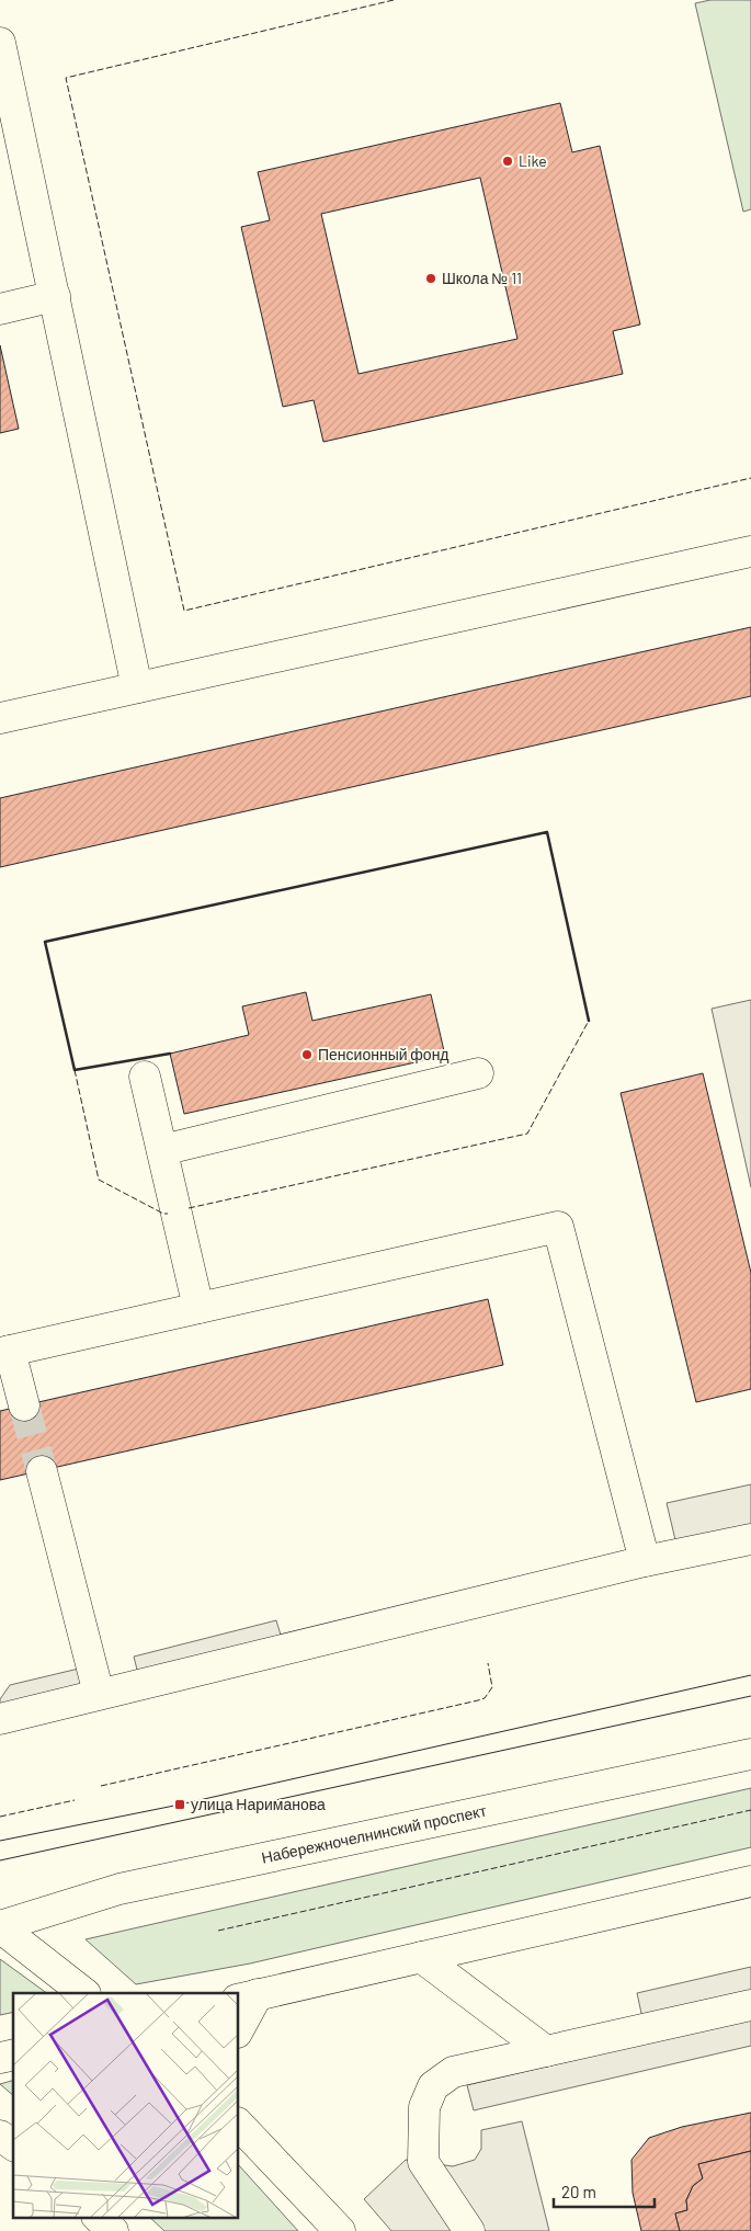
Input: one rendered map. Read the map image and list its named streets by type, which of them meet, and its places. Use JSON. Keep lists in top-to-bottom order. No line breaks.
{"streets":{"main road":["Набережночелнинский проспект"]},"places":{"other":["Like","Школа № 11","Пенсионный фонд"],"transit":["улица Нариманова"]},"scale_bar":"20 m"}
